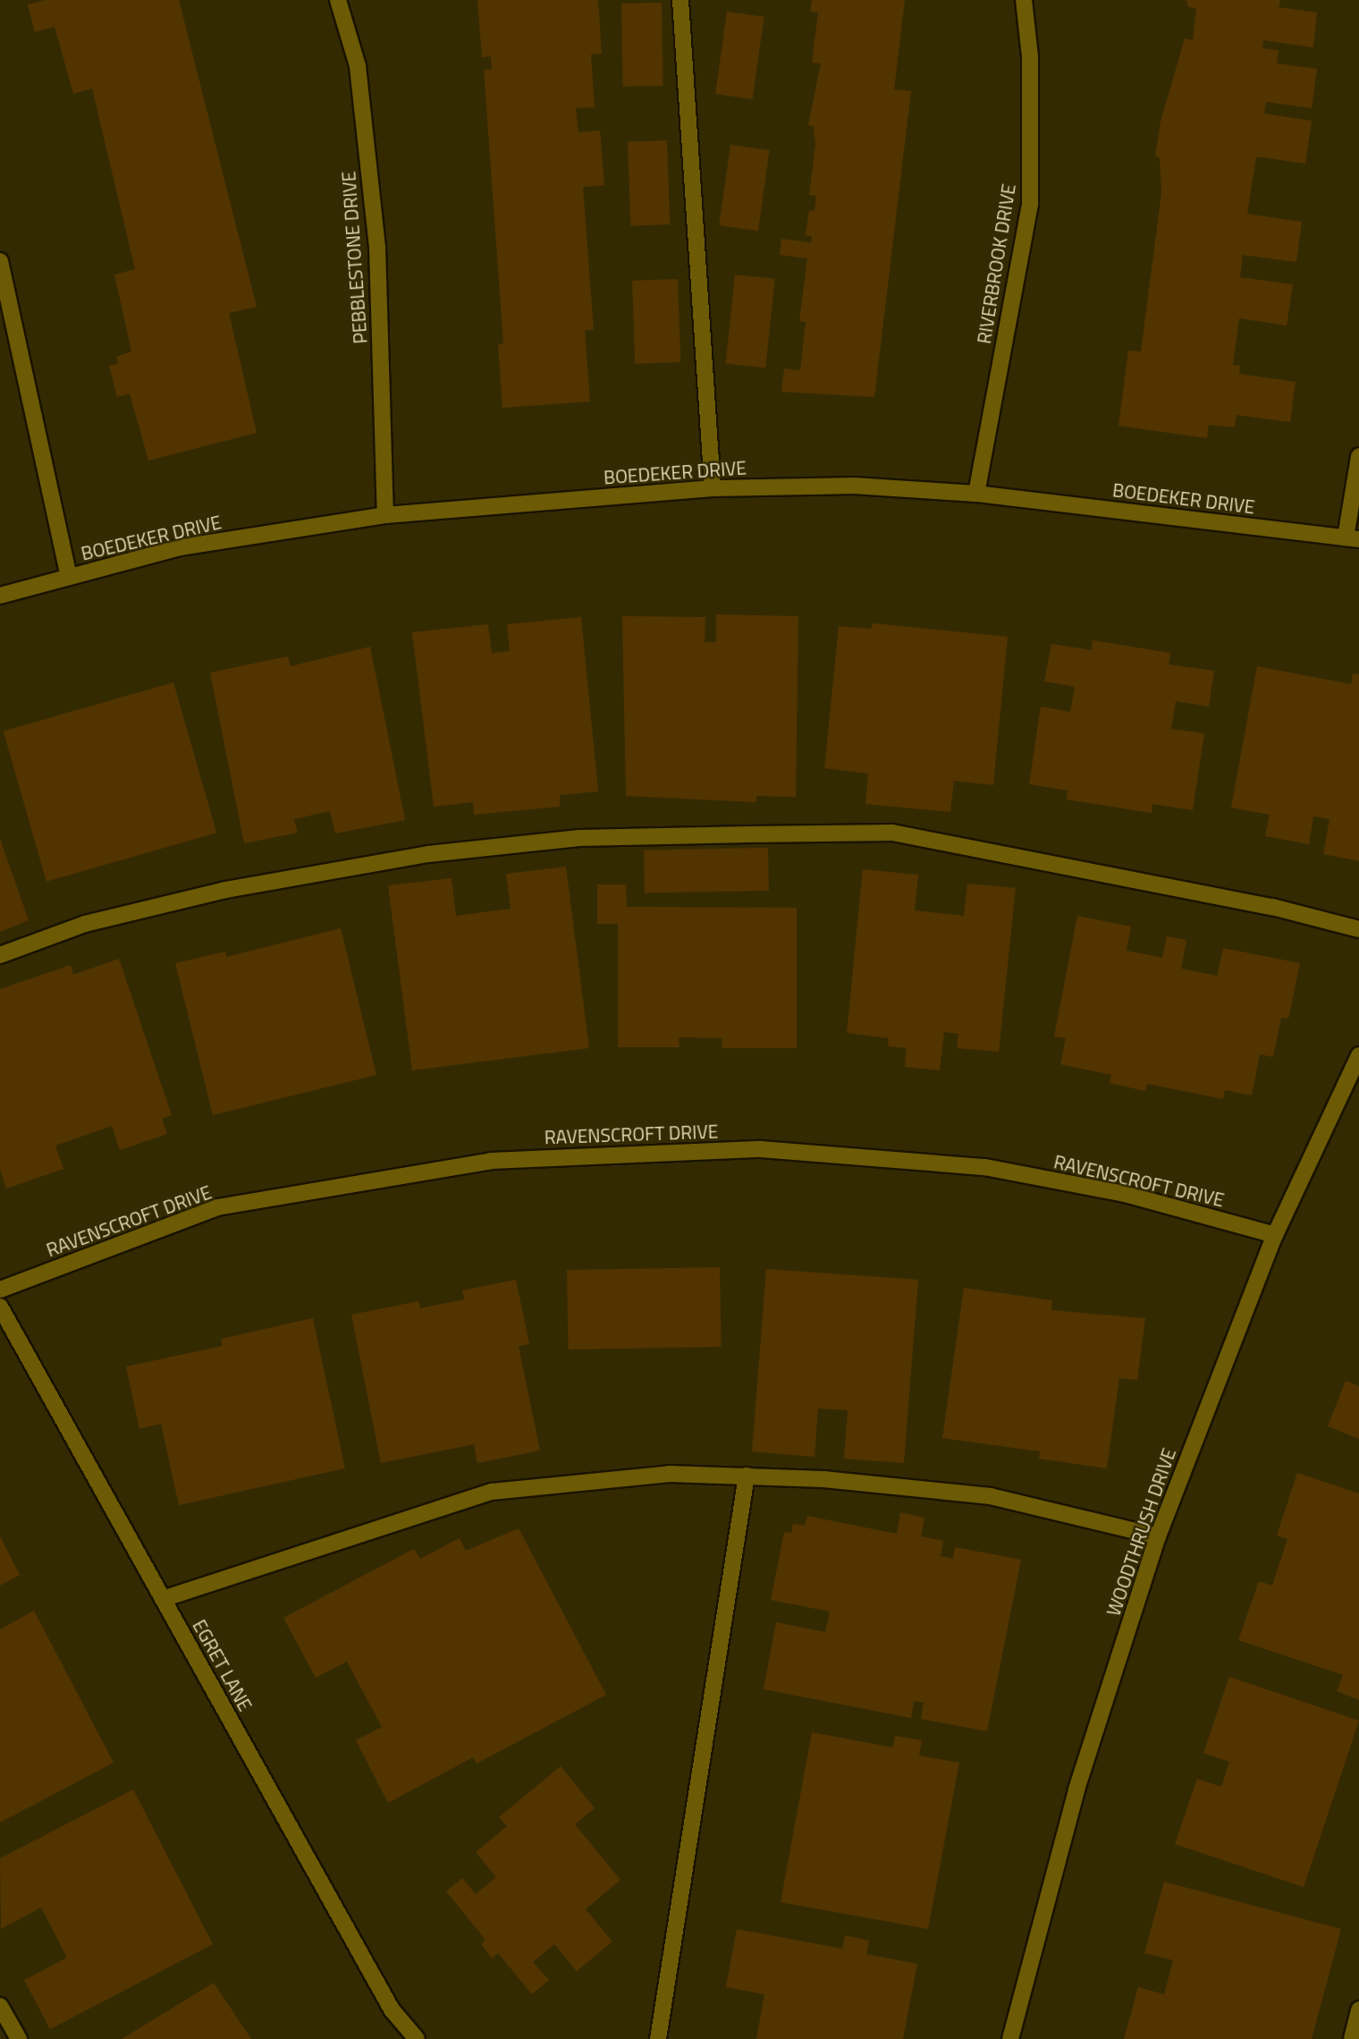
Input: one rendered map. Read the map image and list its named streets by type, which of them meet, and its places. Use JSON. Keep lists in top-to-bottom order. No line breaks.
{"streets":{"street":["PEBBLESTONE DRIVE","RIVERBROOK DRIVE","BOEDEKER DRIVE","RAVENSCROFT DRIVE","WOODTHRUSH DRIVE","EGRET LANE"]},"crossings":[["PEBBLESTONE DRIVE","BOEDEKER DRIVE"],["RIVERBROOK DRIVE","BOEDEKER DRIVE"],["RAVENSCROFT DRIVE","WOODTHRUSH DRIVE"]]}
